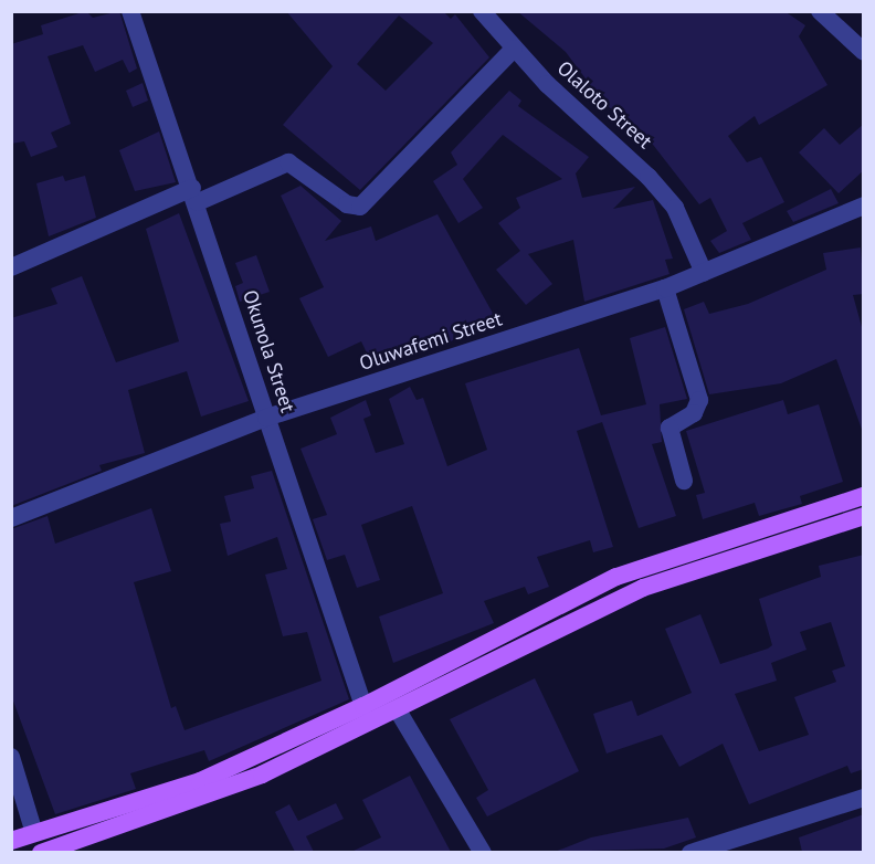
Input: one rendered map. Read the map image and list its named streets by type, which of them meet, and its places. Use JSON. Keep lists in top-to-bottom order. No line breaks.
{"streets":{"street":["Olaloto Street","Oluwafemi Street","Okunola Street"]},"crossings":[["Olaloto Street","Oluwafemi Street"],["Oluwafemi Street","Okunola Street"]]}
